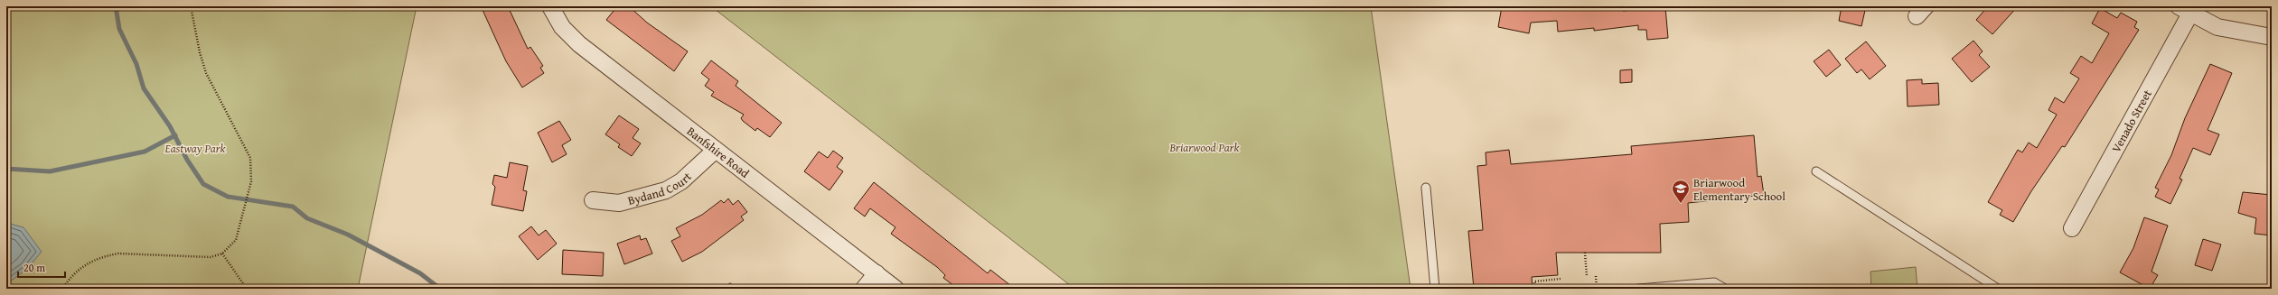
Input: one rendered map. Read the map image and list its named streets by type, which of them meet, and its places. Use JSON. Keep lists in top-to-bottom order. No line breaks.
{"streets":{"street":["Venado Street","Banfshire Road","Bydand Court"]},"crossings":[["Banfshire Road","Bydand Court"]],"parks":["Briarwood Park","Eastway Park"],"places":{"school or university":["Briarwood Elementary School"]},"scale_bar":"20 m"}
